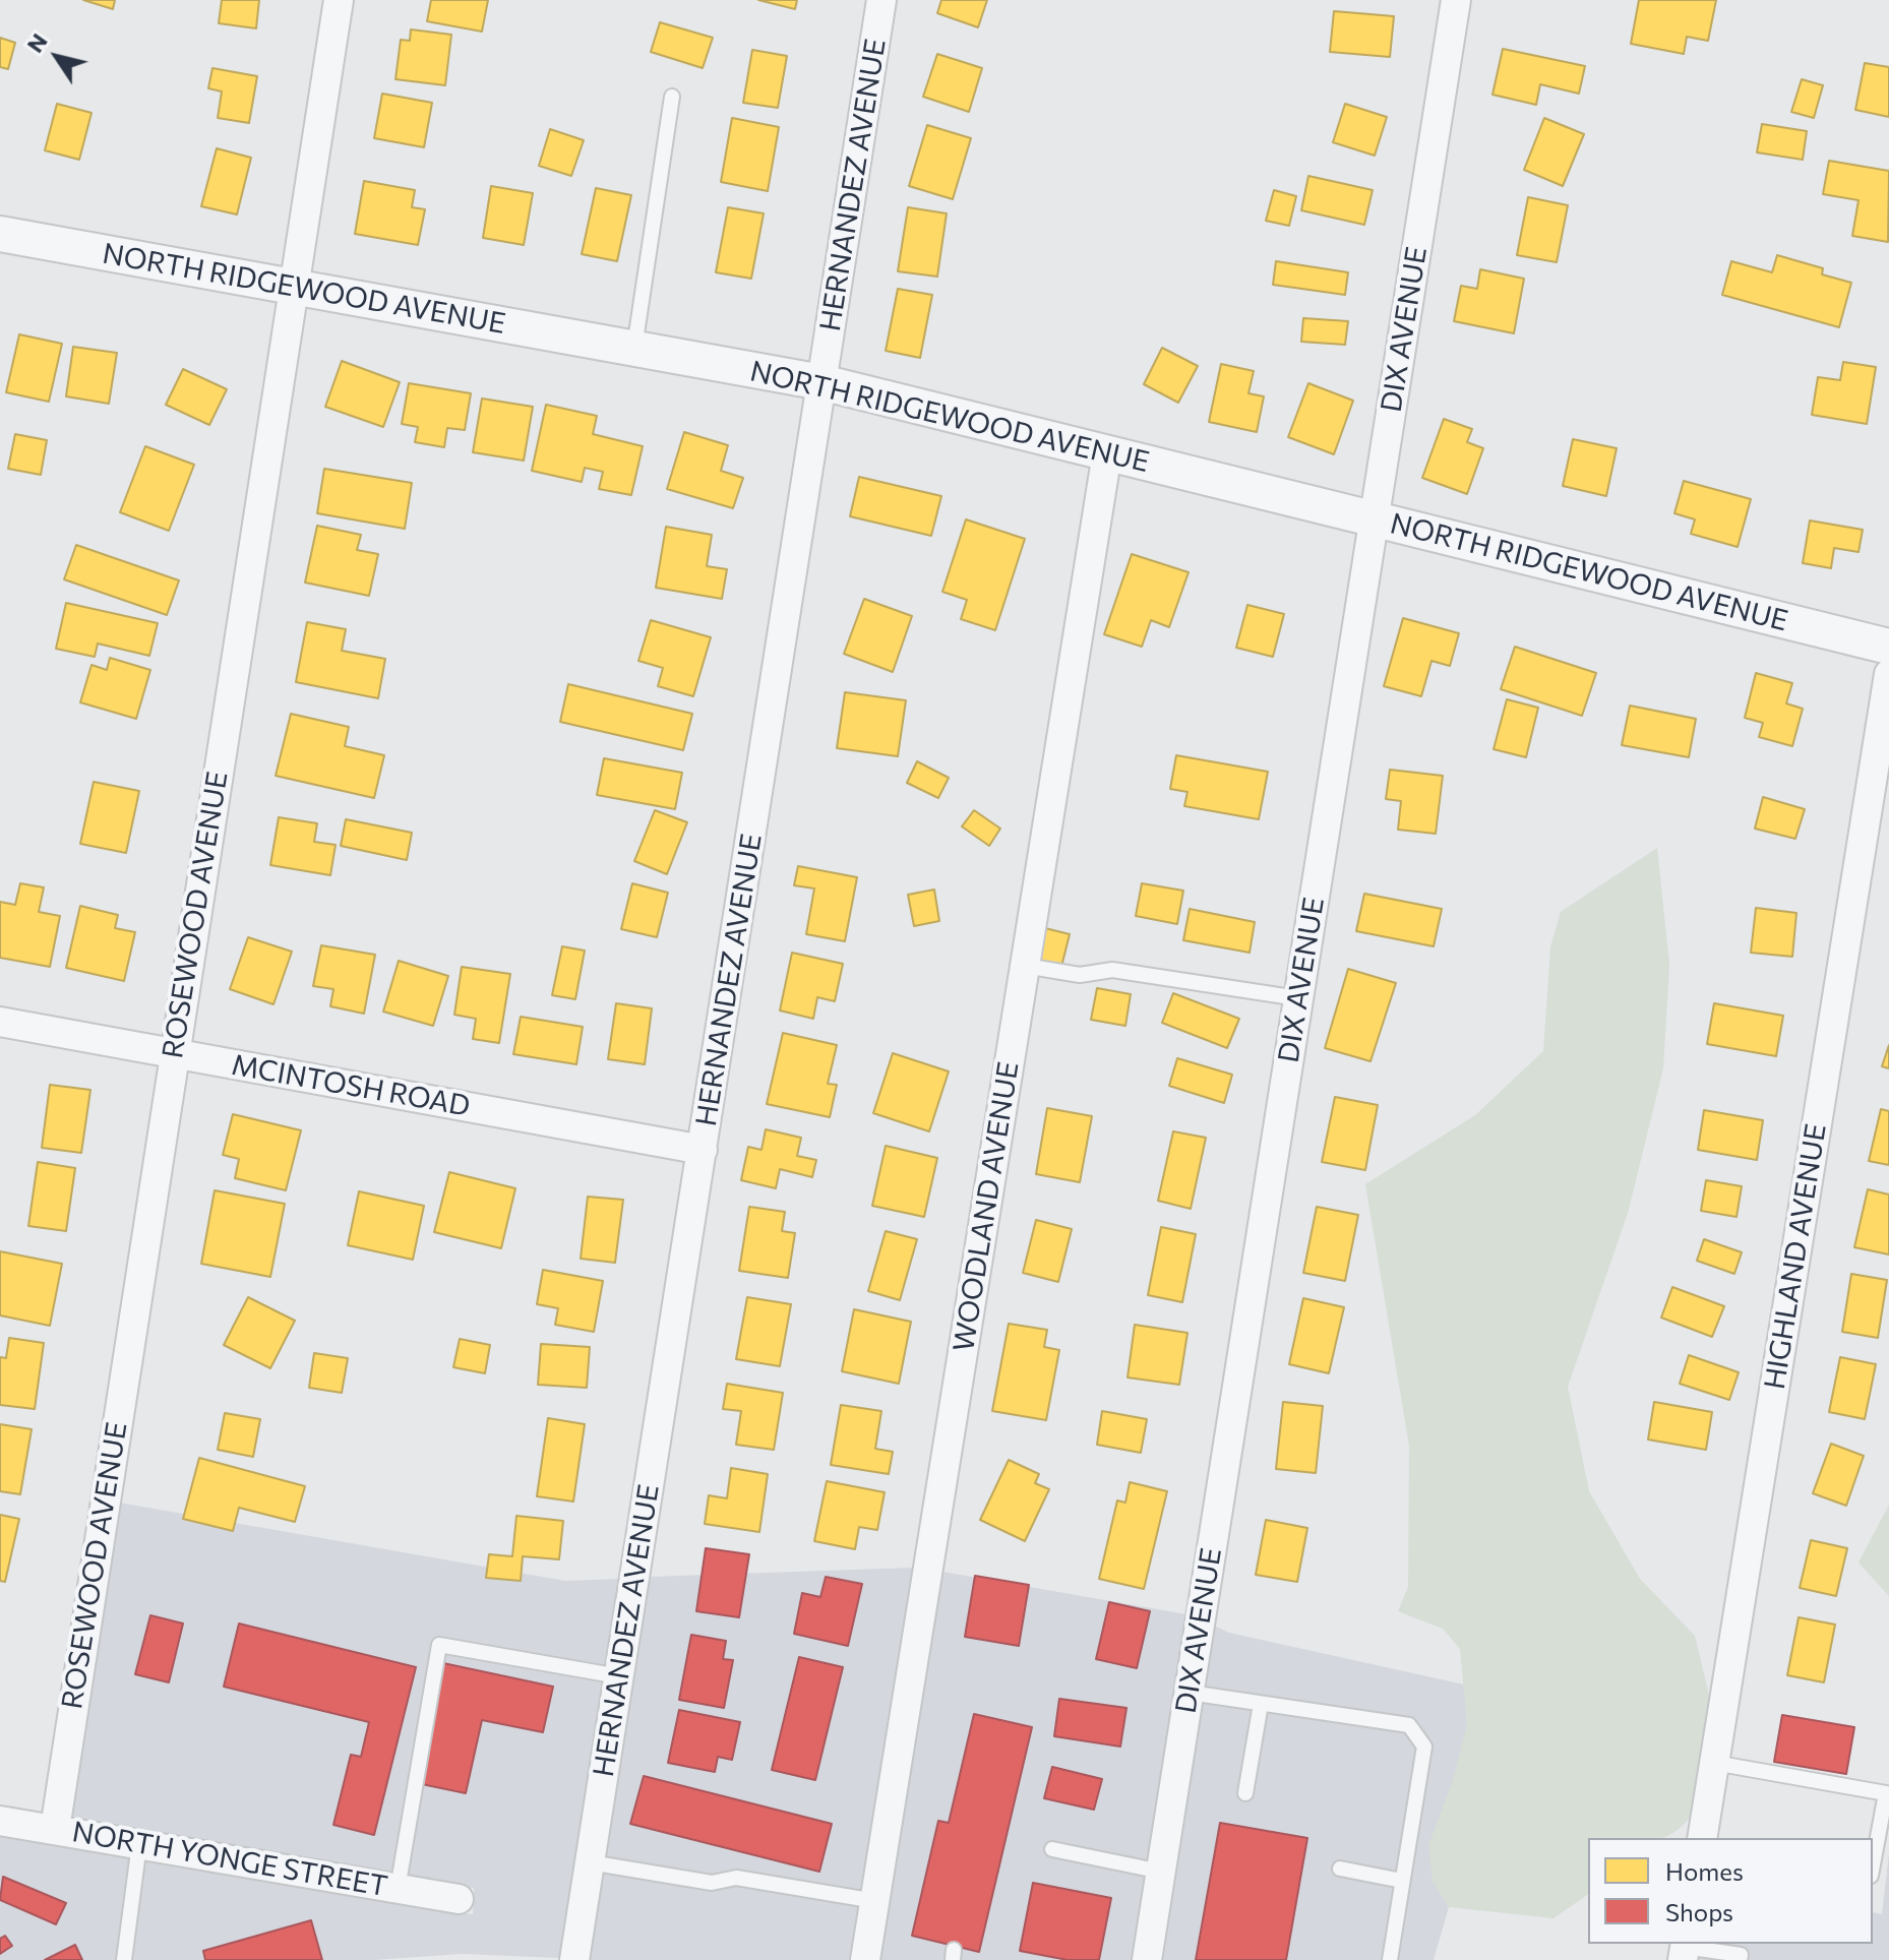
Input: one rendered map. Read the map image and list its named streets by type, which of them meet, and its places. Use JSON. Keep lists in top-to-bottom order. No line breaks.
{"streets":{"street":["HERNANDEZ AVENUE","NORTH RIDGEWOOD AVENUE","DIX AVENUE","ROSEWOOD AVENUE","MCINTOSH ROAD","WOODLAND AVENUE","HIGHLAND AVENUE","NORTH YONGE STREET"]},"crossings":[["HERNANDEZ AVENUE","NORTH RIDGEWOOD AVENUE"],["HERNANDEZ AVENUE","MCINTOSH ROAD"],["NORTH RIDGEWOOD AVENUE","DIX AVENUE"],["NORTH RIDGEWOOD AVENUE","ROSEWOOD AVENUE"],["NORTH RIDGEWOOD AVENUE","WOODLAND AVENUE"],["ROSEWOOD AVENUE","MCINTOSH ROAD"],["ROSEWOOD AVENUE","NORTH YONGE STREET"]],"legend":["Homes","Shops"],"north":"top left"}
